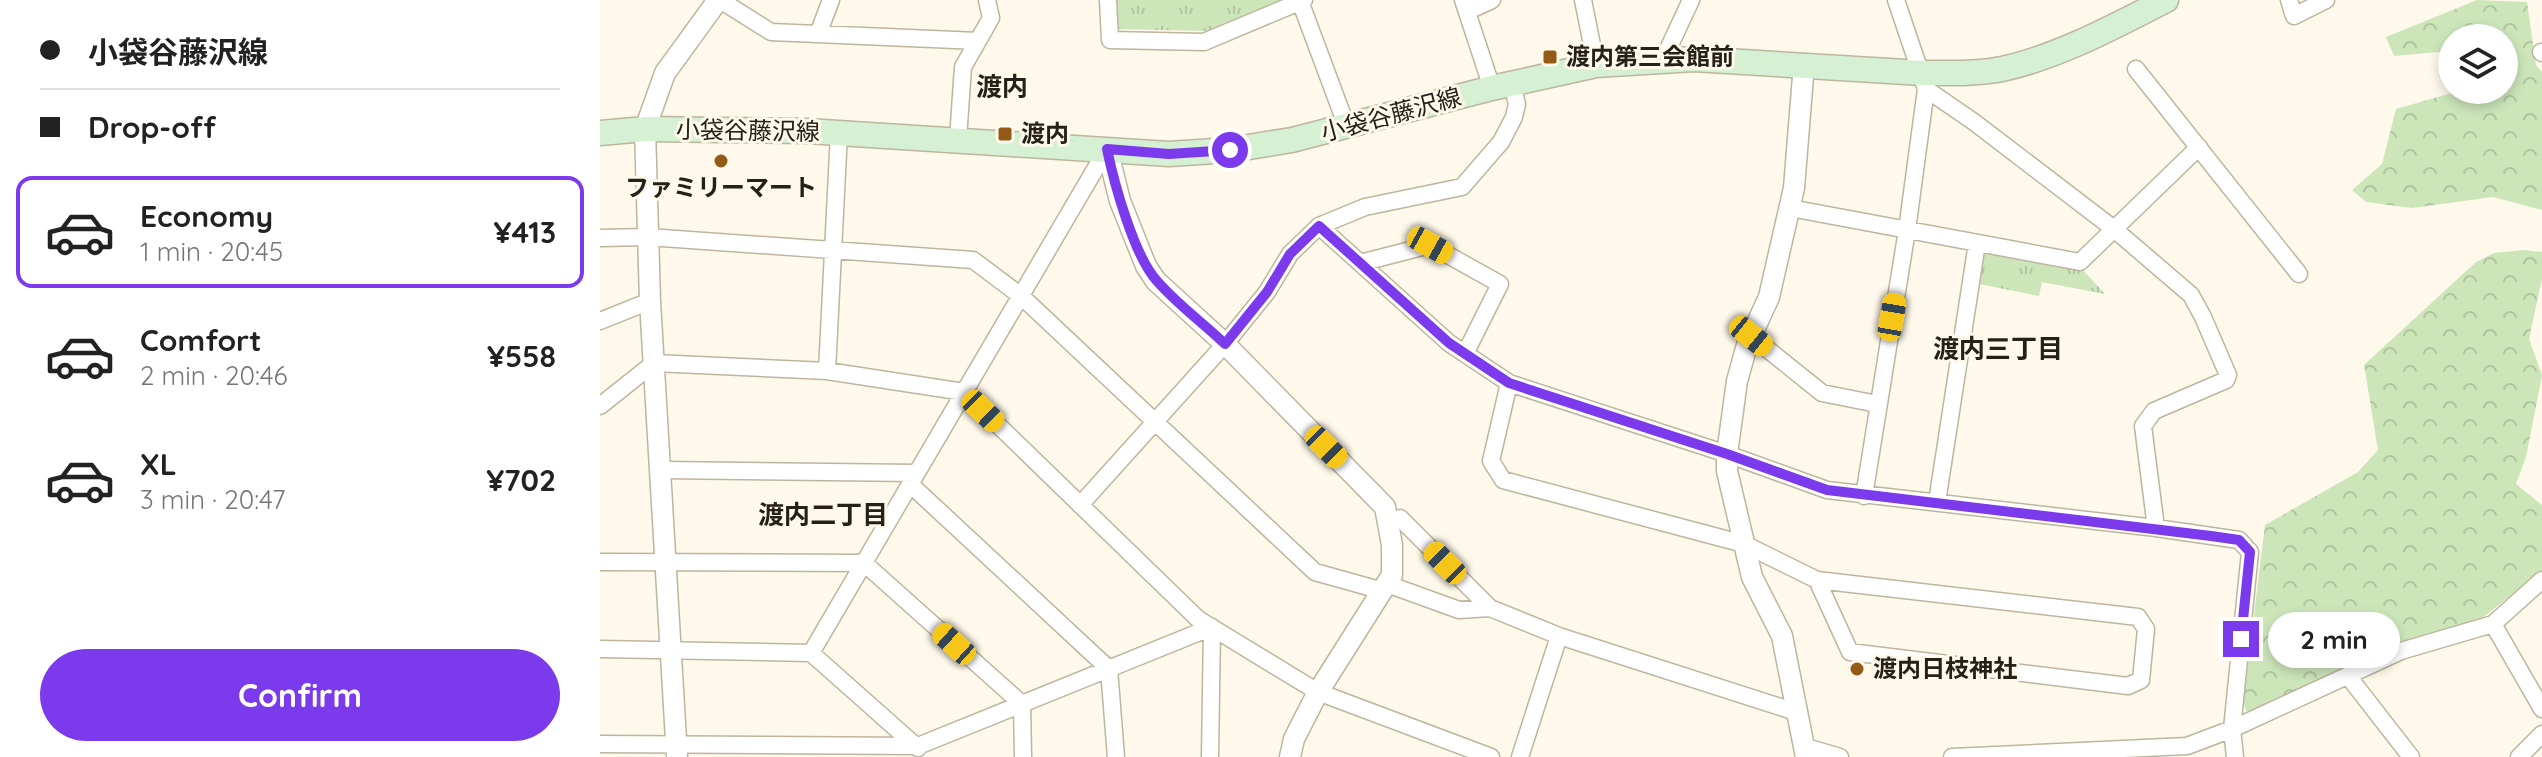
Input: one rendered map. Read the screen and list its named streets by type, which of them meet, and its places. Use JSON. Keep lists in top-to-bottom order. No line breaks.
{"streets":{"main road":["小袋谷藤沢線"]},"districts":["渡内","渡内三丁目","渡内二丁目"],"places":{"transit":["渡内第三会館前","渡内"],"other":["ファミリーマート","渡内日枝神社"]},"page":{"banner":["小袋谷藤沢線","Drop-off"],"list":[{"name":"Economy","note":"1 min · 20:45","value":"¥413"},{"name":"Comfort","note":"2 min · 20:46","value":"¥558"},{"name":"XL","note":"3 min · 20:47","value":"¥702"}],"bubble":"2 min","buttons":"Confirm"}}
